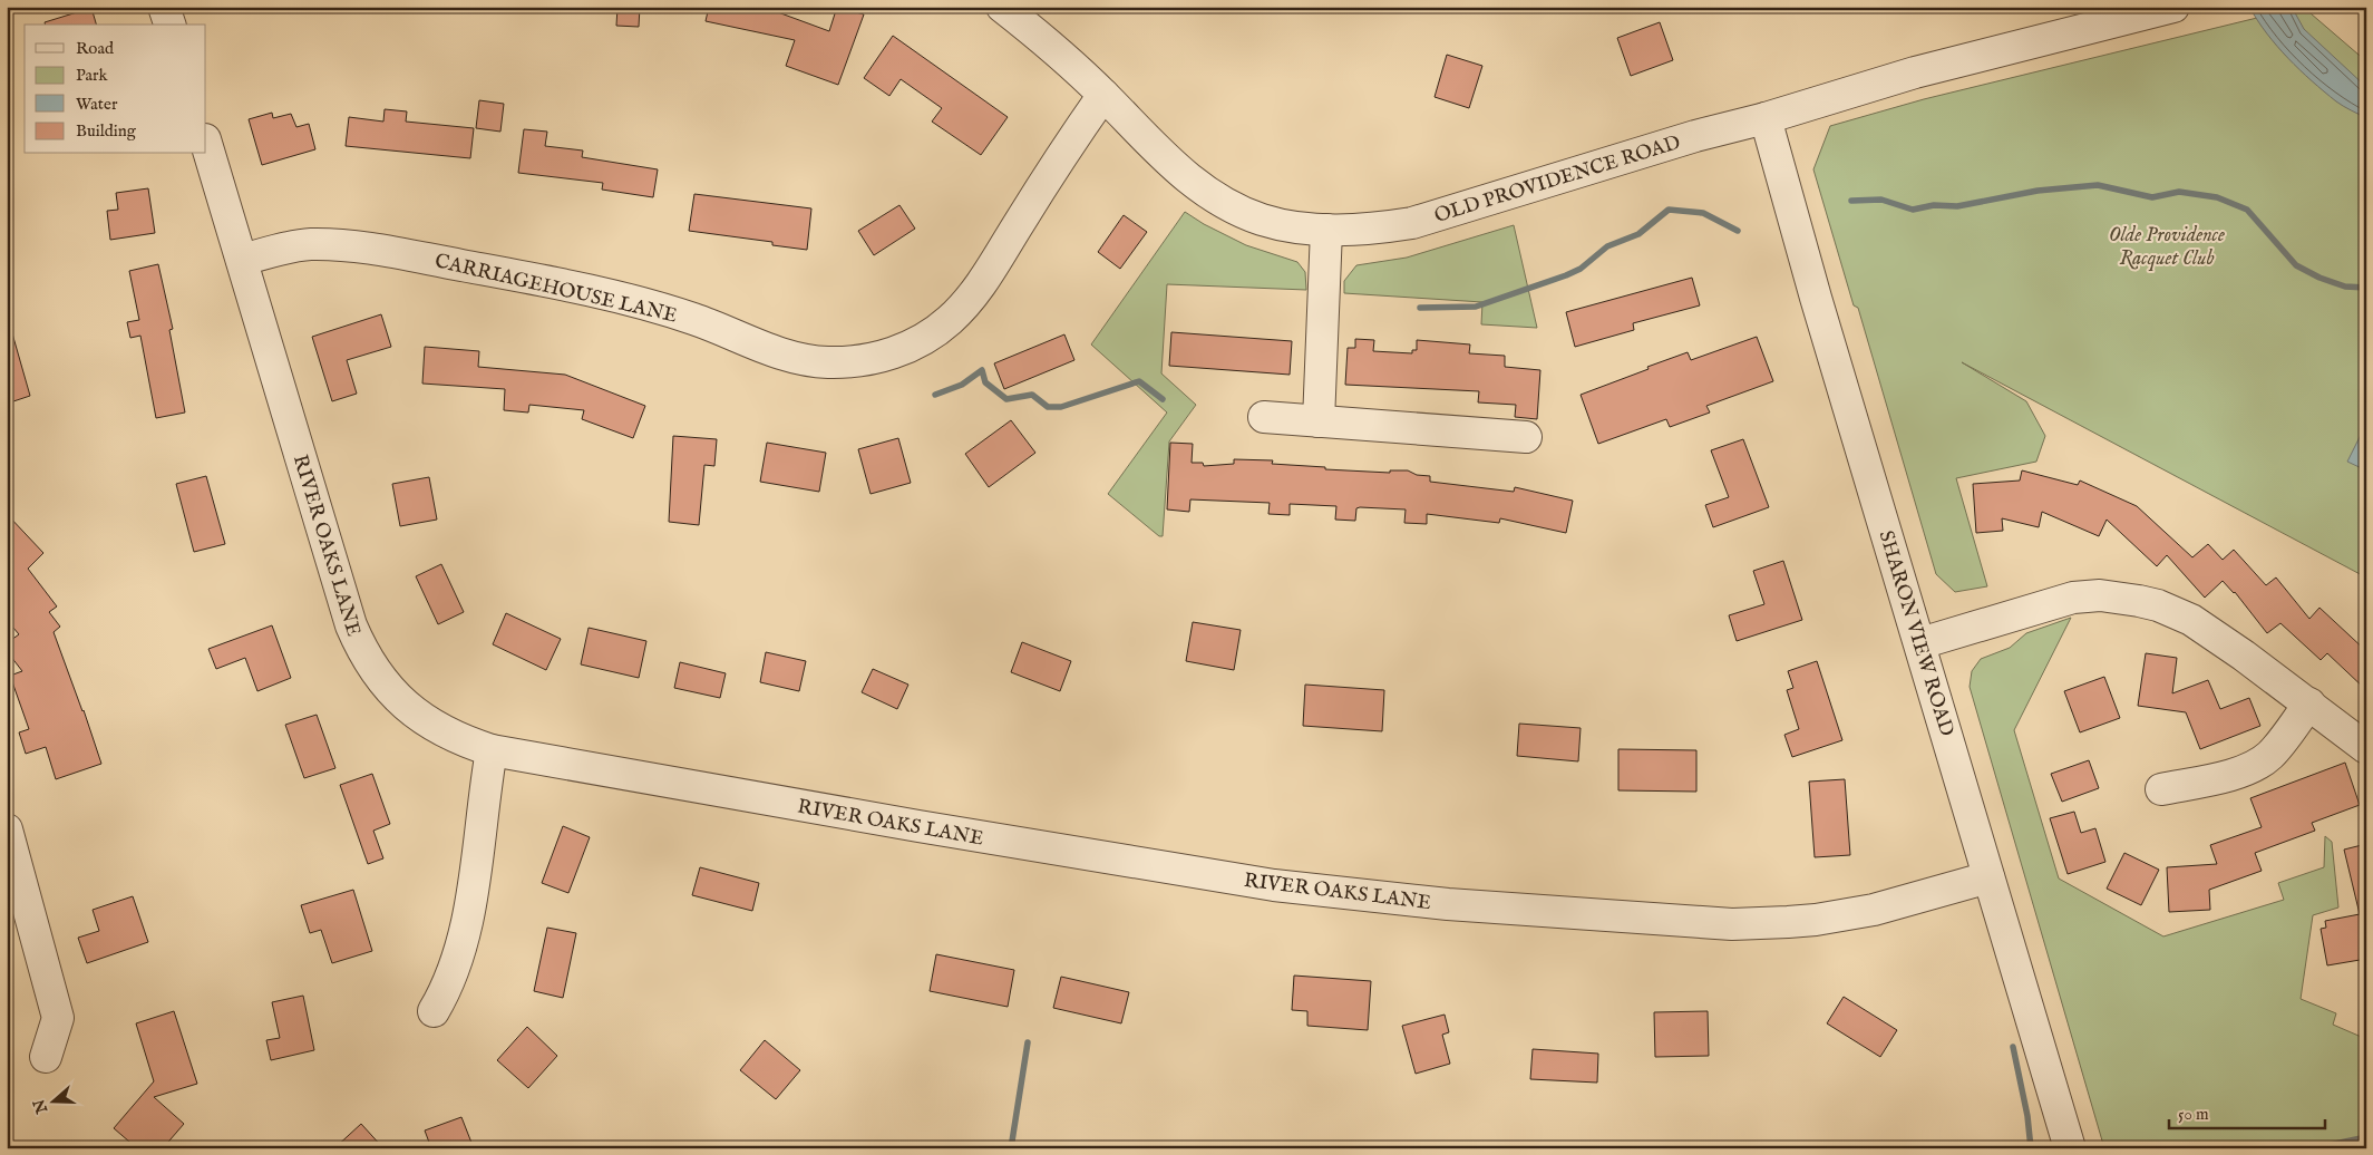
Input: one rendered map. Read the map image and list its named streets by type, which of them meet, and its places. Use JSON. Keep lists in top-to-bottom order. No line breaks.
{"streets":{"street":["OLD PROVIDENCE ROAD","CARRIAGEHOUSE LANE","RIVER OAKS LANE","SHARON VIEW ROAD"]},"crossings":[["OLD PROVIDENCE ROAD","CARRIAGEHOUSE LANE"],["OLD PROVIDENCE ROAD","SHARON VIEW ROAD"],["CARRIAGEHOUSE LANE","RIVER OAKS LANE"],["RIVER OAKS LANE","SHARON VIEW ROAD"]],"parks":["Olde Providence Racquet Club"],"legend":["Road","Park","Water","Building"],"scale_bar":"50 m","north":"left"}
